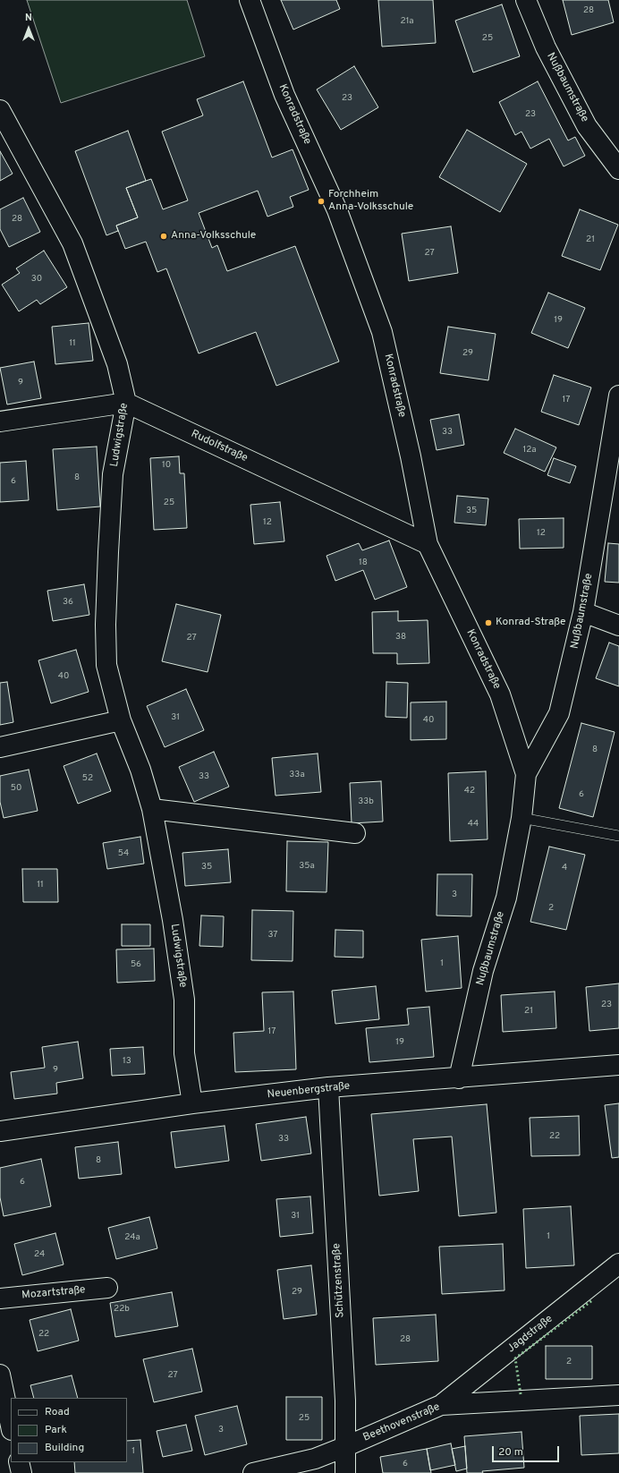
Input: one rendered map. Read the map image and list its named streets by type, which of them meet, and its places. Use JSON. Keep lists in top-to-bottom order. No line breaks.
{"streets":{"street":["Nußbaumstraße","Konradstraße","Ludwigstraße","Rudolfstraße","Neuenbergstraße","Schützenstraße","Mozartstraße","Jagdstraße","Beethovenstraße"]},"crossings":[["Nußbaumstraße","Konradstraße"],["Nußbaumstraße","Neuenbergstraße"],["Konradstraße","Rudolfstraße"],["Ludwigstraße","Rudolfstraße"],["Ludwigstraße","Neuenbergstraße"],["Neuenbergstraße","Schützenstraße"],["Schützenstraße","Beethovenstraße"],["Jagdstraße","Beethovenstraße"]],"places":["Forchheim Anna-Volksschule","Anna-Volksschule","Konrad-Straße"],"house_numbers":["28","21a","25","23","23","28","21","27","30","19","11","29","9","17","33","12a","10","8","6","25","35","12","12","18","36","38","27","40","31","40","8","33a","33","52","50","42","6","33b","44","54","35a","35","4","11","3","2","37","1","56","23","21","17","19","13","9","22","33","8","6","31","1","24a","24","29","22b","22","28","2","27","25","3","1","6"],"legend":["Road","Park","Building"],"scale_bar":"20 m","north":"top"}
